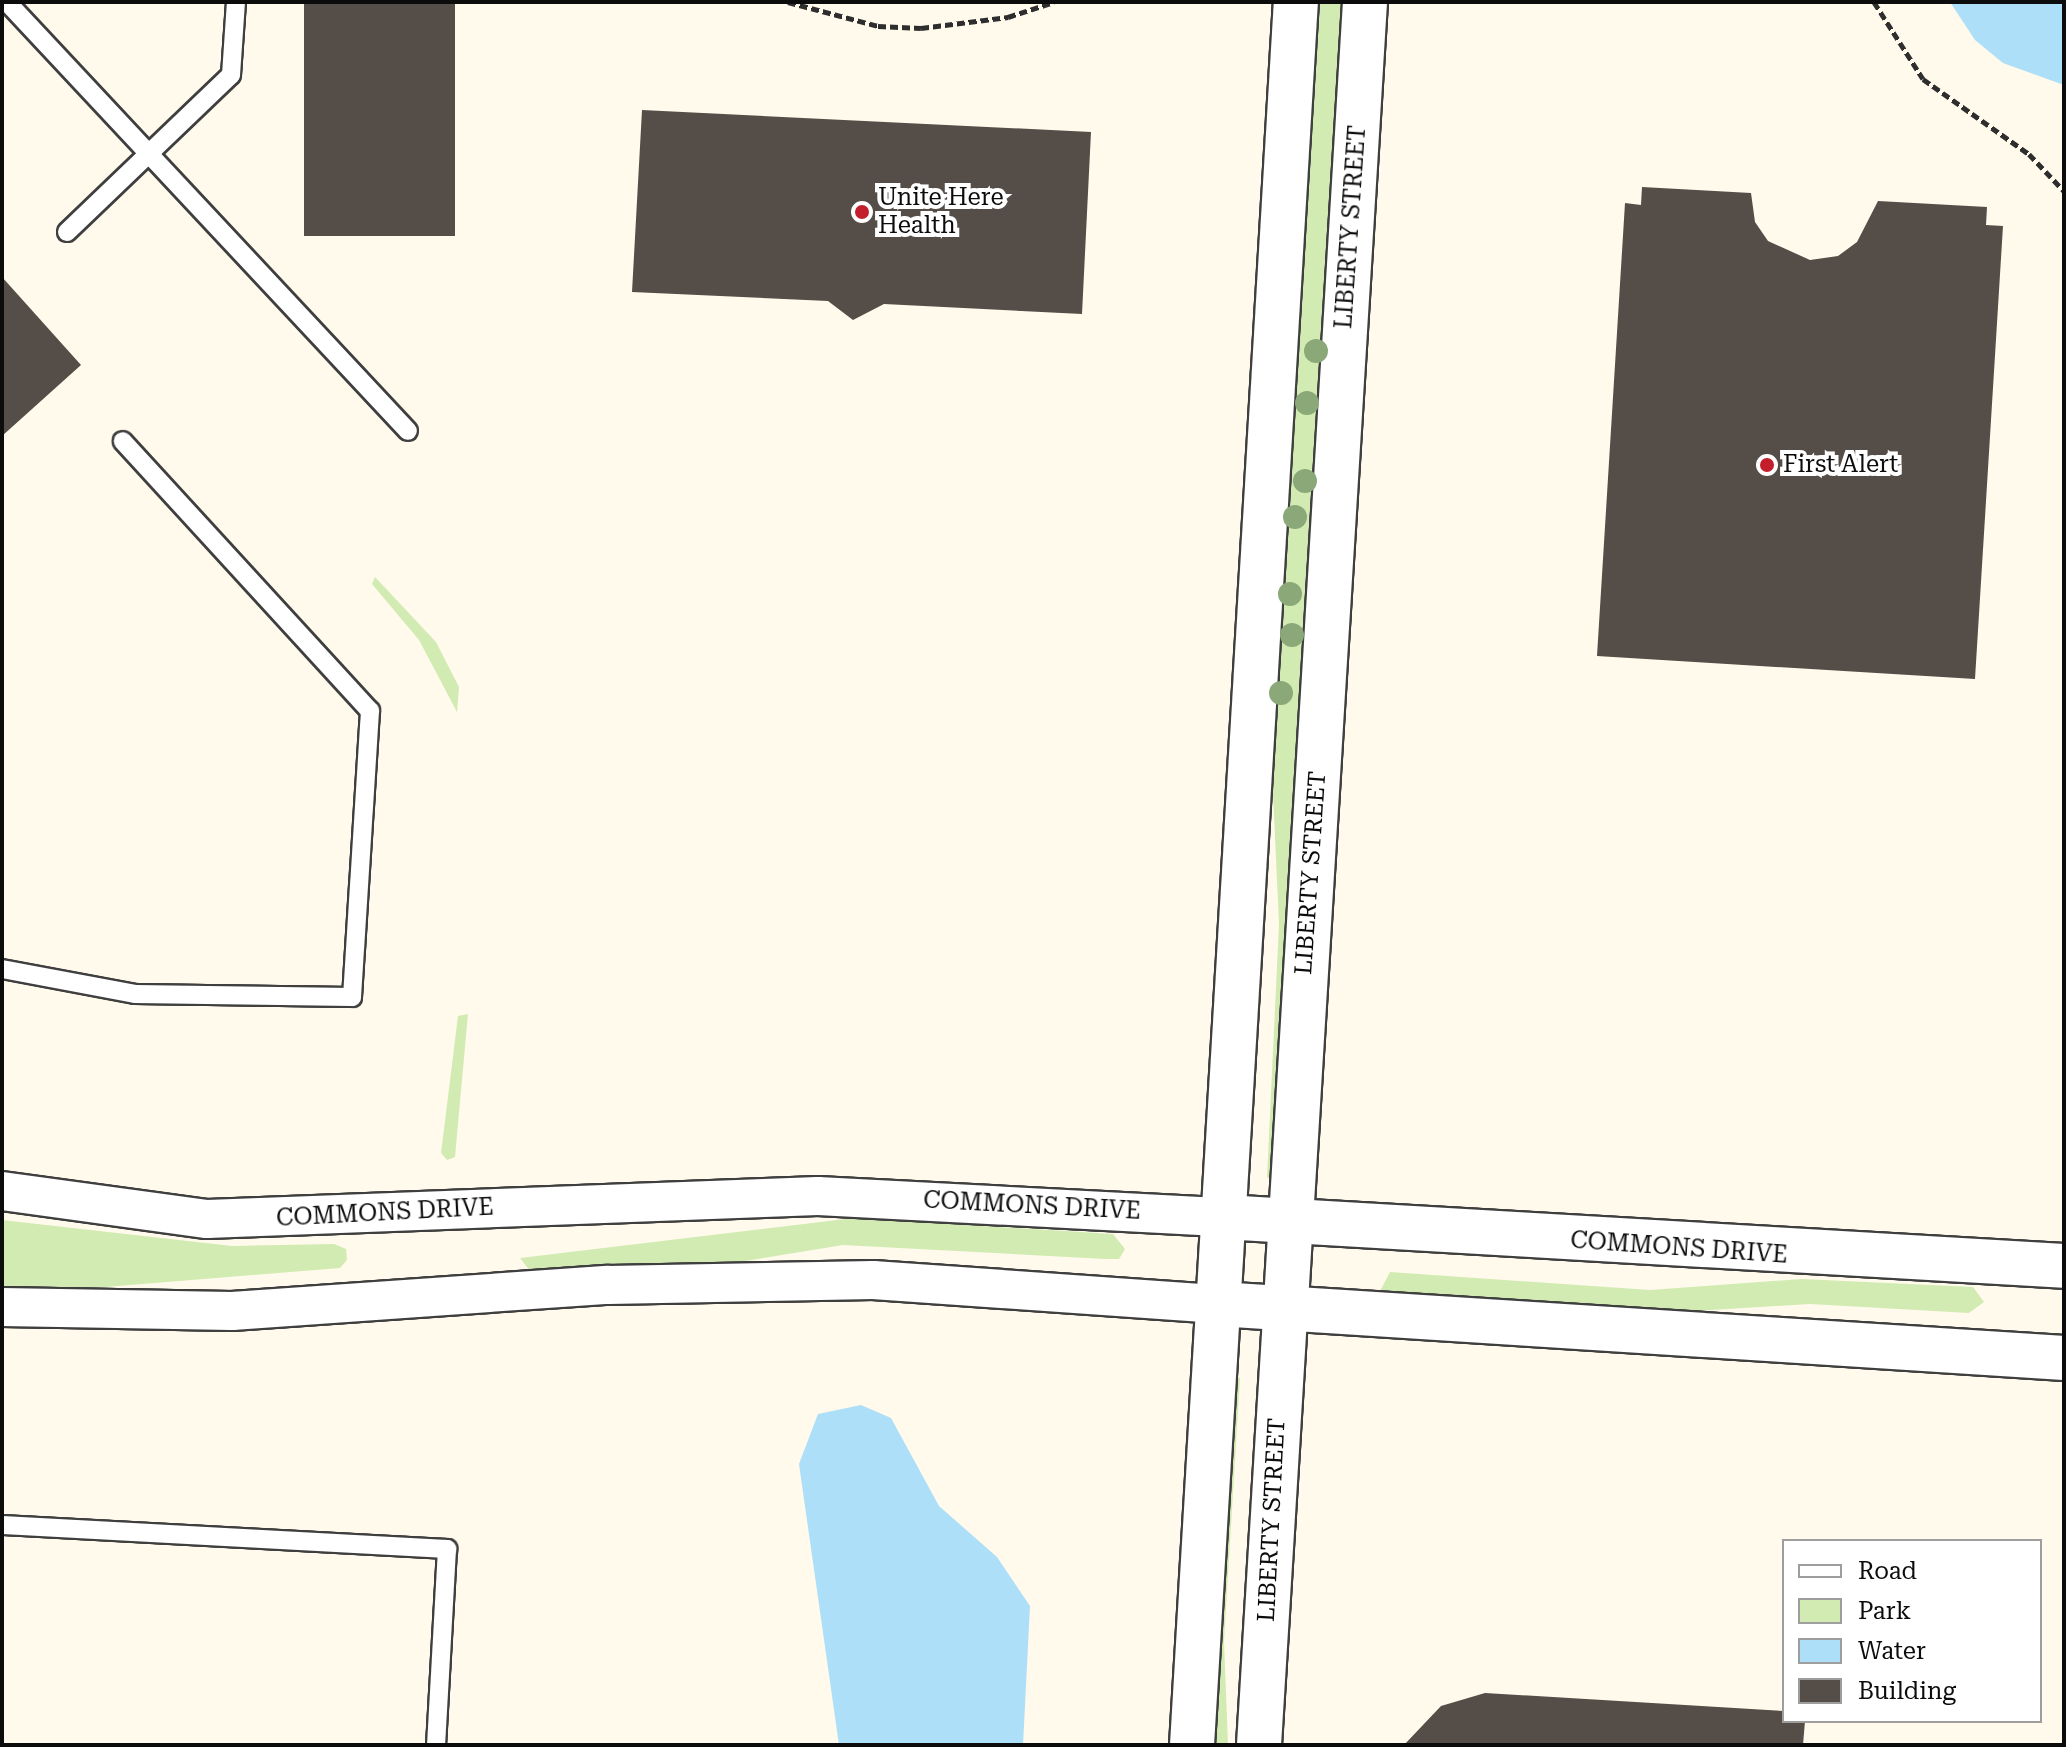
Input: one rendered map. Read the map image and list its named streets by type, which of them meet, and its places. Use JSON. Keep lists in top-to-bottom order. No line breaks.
{"streets":{"street":["LIBERTY STREET","COMMONS DRIVE"]},"crossings":[["LIBERTY STREET","COMMONS DRIVE"]],"places":["Unite Here Health","First Alert"],"legend":["Road","Park","Water","Building"]}
